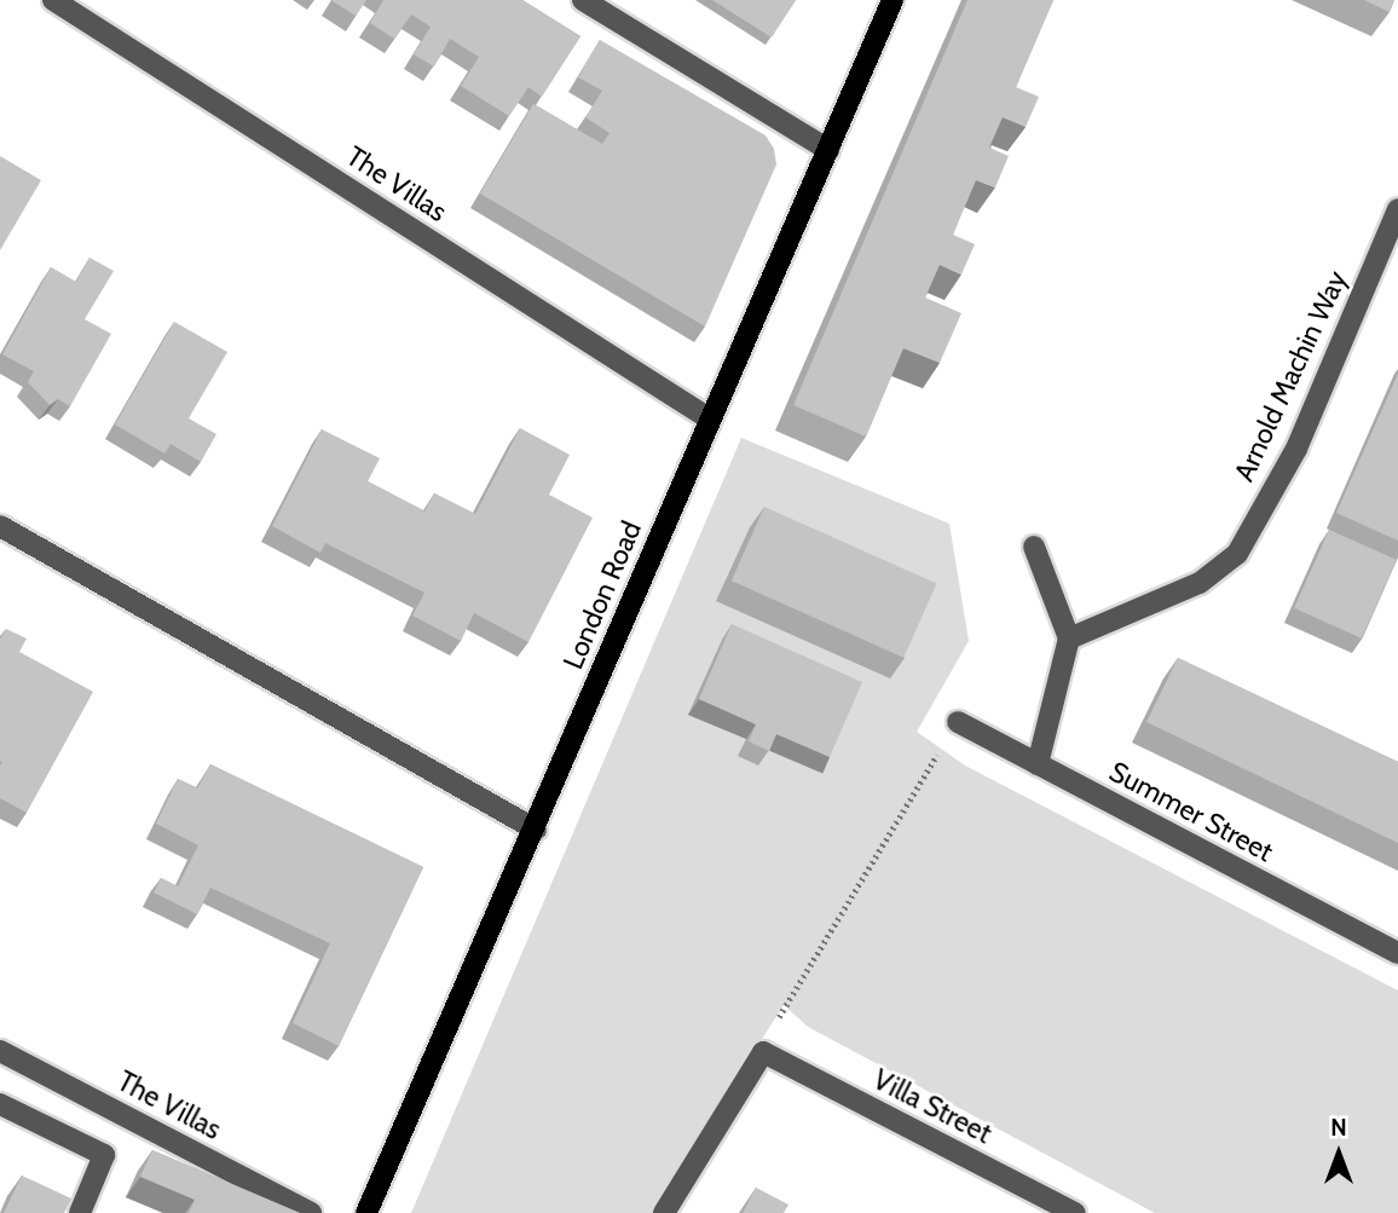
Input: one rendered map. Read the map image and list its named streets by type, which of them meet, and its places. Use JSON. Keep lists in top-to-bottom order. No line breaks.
{"streets":{"main road":["London Road"],"street":["The Villas","Arnold Machin Way","Summer Street","Villa Street"]},"crossings":[["The Villas","London Road"]],"north":"top"}
